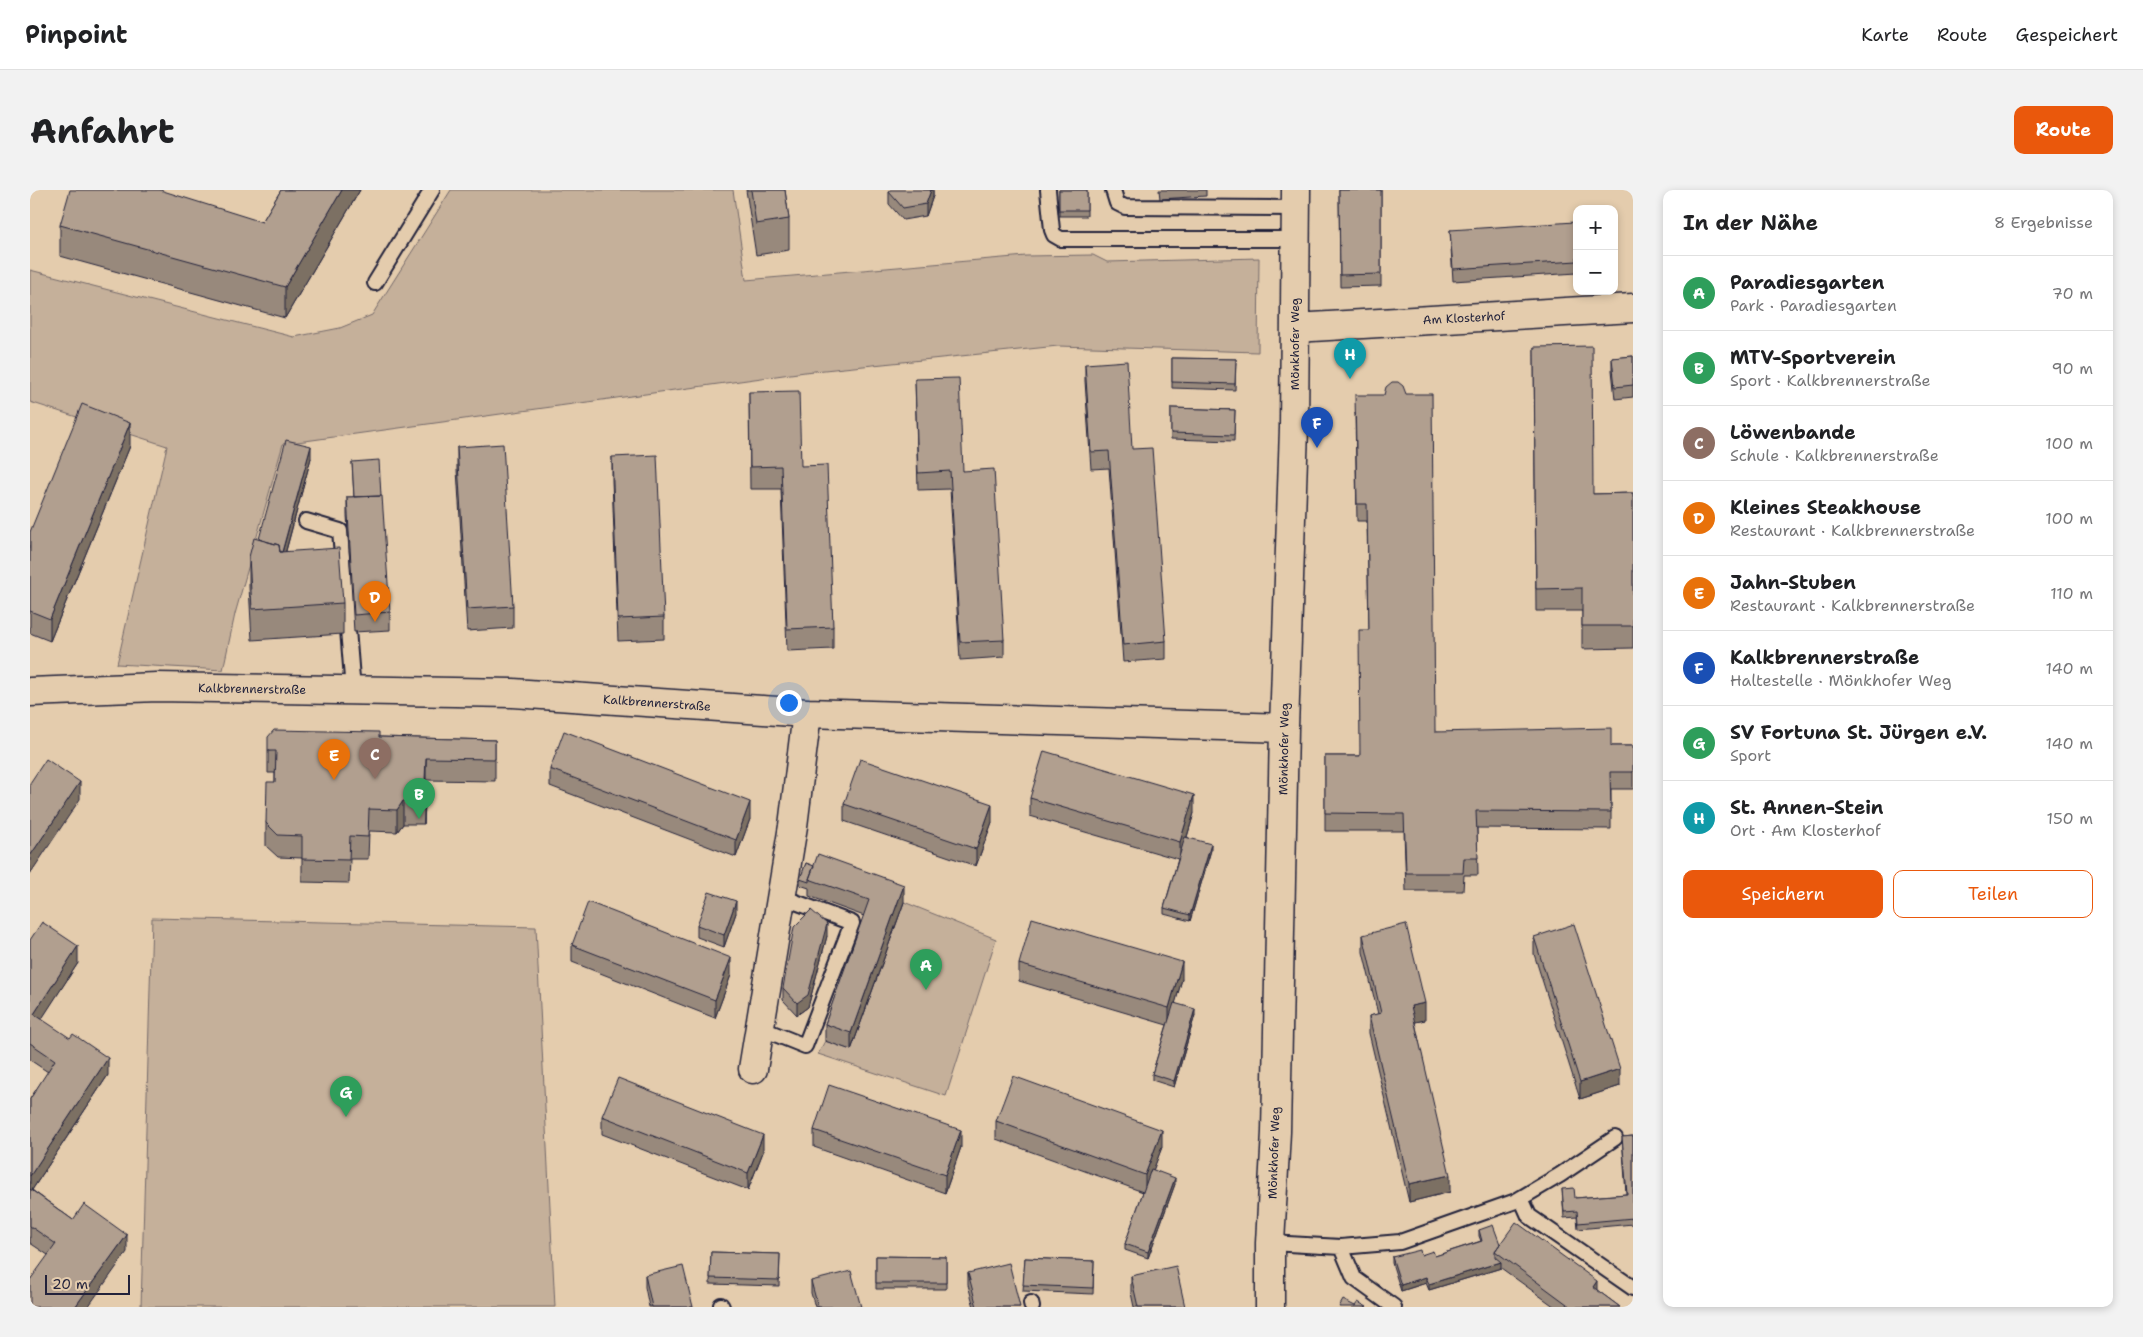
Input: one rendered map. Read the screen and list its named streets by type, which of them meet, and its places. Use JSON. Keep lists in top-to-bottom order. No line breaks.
{"streets":{"street":["Am Klosterhof","Mönkhofer Weg","Kalkbrennerstraße"]},"crossings":[["Am Klosterhof","Mönkhofer Weg"],["Mönkhofer Weg","Kalkbrennerstraße"]],"scale_bar":"20 m","page":{"header":"Pinpoint","nav":["Karte","Route","Gespeichert"],"buttons":["Route",["Speichern","Teilen"]],"title":"Anfahrt","heading":["In der Nähe","8 Ergebnisse"],"map_buttons":["+","−"],"list":[{"mark":"A","name":"Paradiesgarten","note":"Park · Paradiesgarten","value":"70 m"},{"mark":"B","name":"MTV-Sportverein","note":"Sport · Kalkbrennerstraße","value":"90 m"},{"mark":"C","name":"Löwenbande","note":"Schule · Kalkbrennerstraße","value":"100 m"},{"mark":"D","name":"Kleines Steakhouse","note":"Restaurant · Kalkbrennerstraße","value":"100 m"},{"mark":"E","name":"Jahn-Stuben","note":"Restaurant · Kalkbrennerstraße","value":"110 m"},{"mark":"F","name":"Kalkbrennerstraße","note":"Haltestelle · Mönkhofer Weg","value":"140 m"},{"mark":"G","name":"SV Fortuna St. Jürgen e.V.","note":"Sport","value":"140 m"},{"mark":"H","name":"St. Annen-Stein","note":"Ort · Am Klosterhof","value":"150 m"}],"pins":["H","F","D","C","E","B","A","G"],"scale":"20 m"}}
